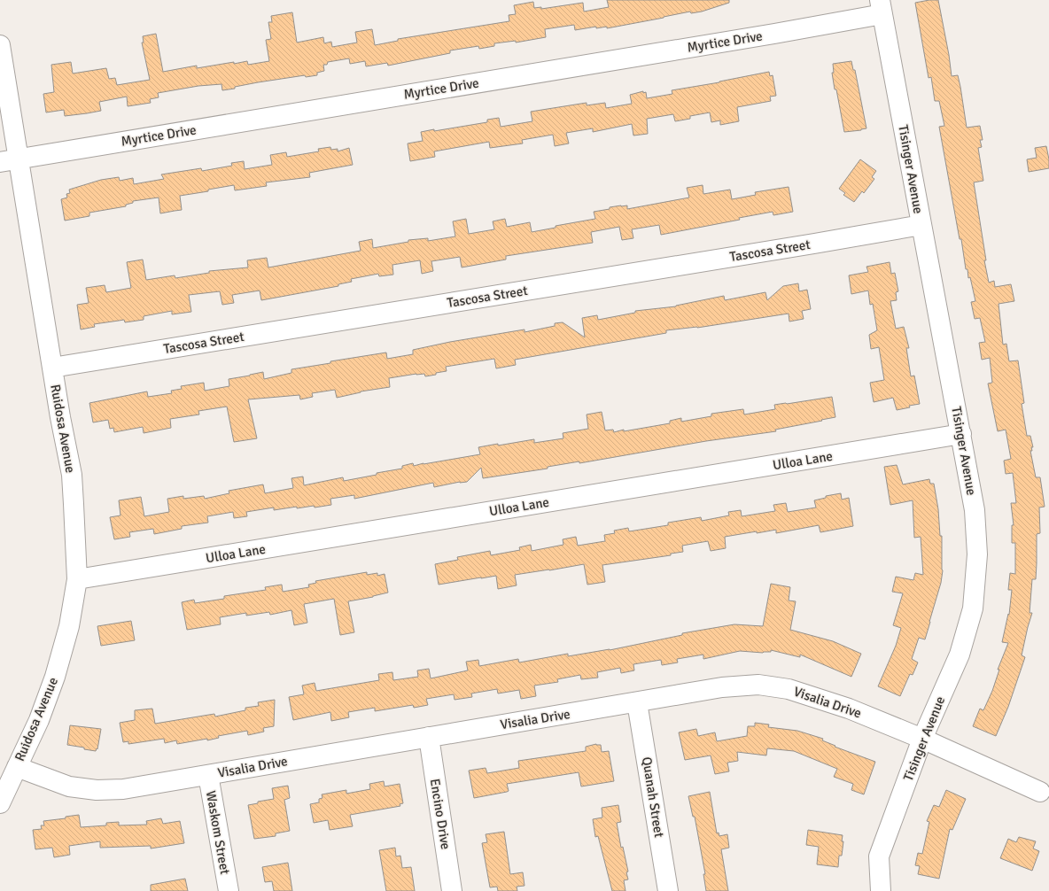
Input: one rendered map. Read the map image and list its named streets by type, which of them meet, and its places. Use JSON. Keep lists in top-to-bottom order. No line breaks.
{"streets":{"street":["Myrtice Drive","Tisinger Avenue","Tascosa Street","Ruidosa Avenue","Ulloa Lane","Visalia Drive","Quanah Street","Encino Drive","Waskom Street"]},"crossings":[["Myrtice Drive","Tisinger Avenue"],["Myrtice Drive","Ruidosa Avenue"],["Tisinger Avenue","Tascosa Street"],["Tisinger Avenue","Ulloa Lane"],["Tisinger Avenue","Visalia Drive"],["Tascosa Street","Ruidosa Avenue"],["Ruidosa Avenue","Ulloa Lane"],["Ruidosa Avenue","Visalia Drive"],["Visalia Drive","Quanah Street"],["Visalia Drive","Encino Drive"],["Visalia Drive","Waskom Street"]]}
